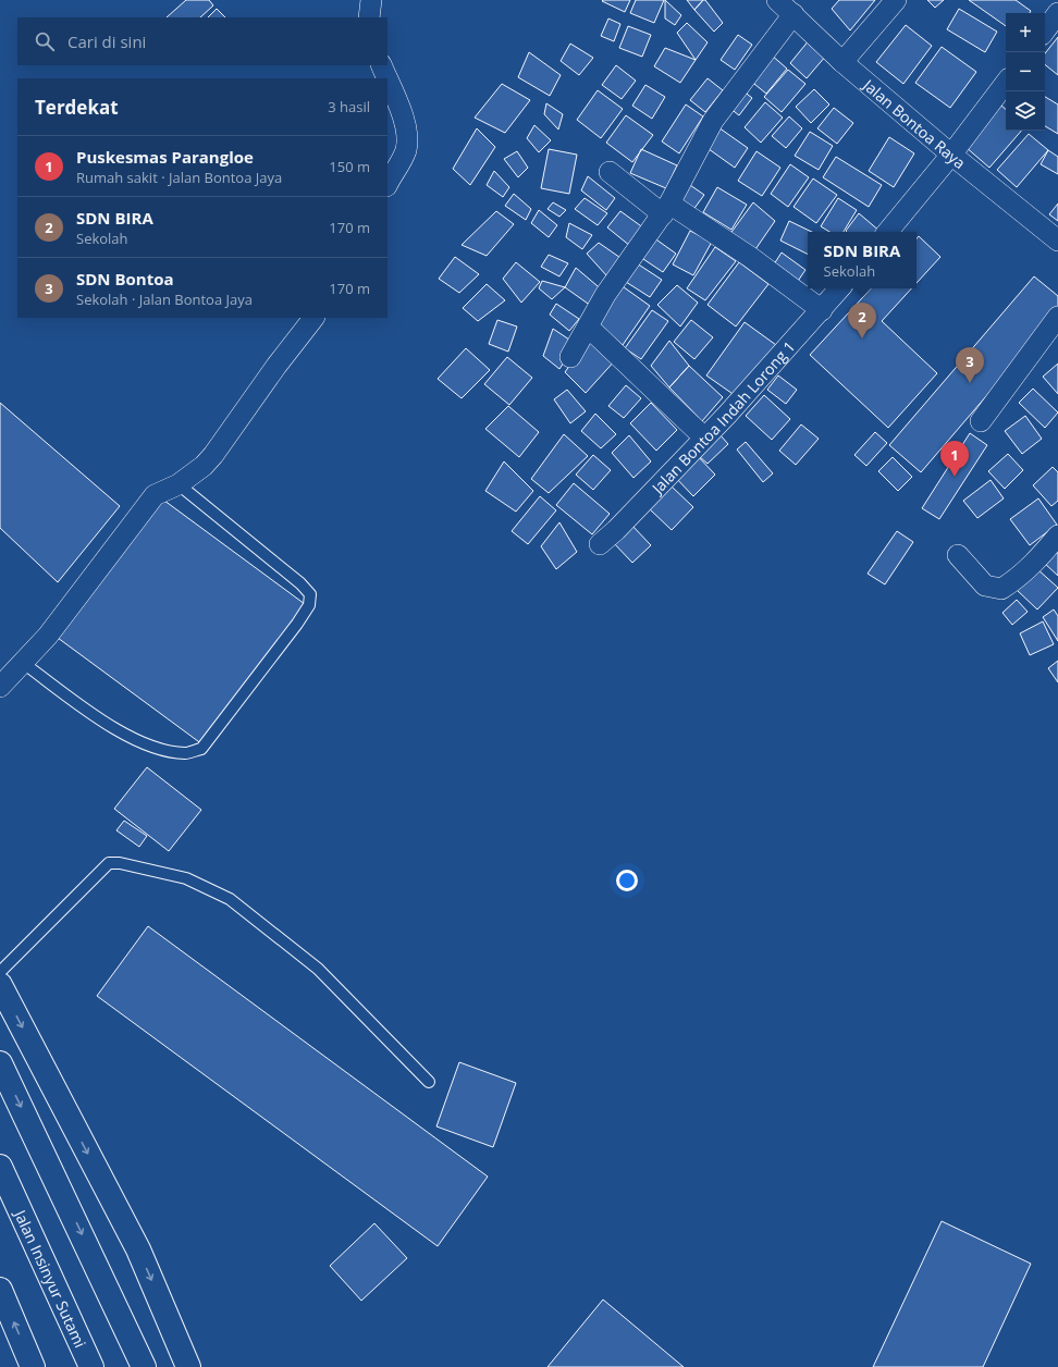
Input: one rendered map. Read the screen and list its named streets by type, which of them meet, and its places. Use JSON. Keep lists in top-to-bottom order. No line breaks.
{"streets":{"main road":["Jalan Insinyur Sutami"],"street":["Jalan Bontoa Raya","Jalan Bontoa Indah Lorong 1"]},"page":{"map_buttons":["+","−"],"search":"Cari di sini","heading":["Terdekat","3 hasil"],"list":[{"mark":"1","name":"Puskesmas Parangloe","note":"Rumah sakit · Jalan Bontoa Jaya","value":"150 m"},{"mark":"2","name":"SDN BIRA","note":"Sekolah","value":"170 m"},{"mark":"3","name":"SDN Bontoa","note":"Sekolah · Jalan Bontoa Jaya","value":"170 m"}],"popup":["SDN BIRA","Sekolah"],"pins":["2","3","1"]}}
